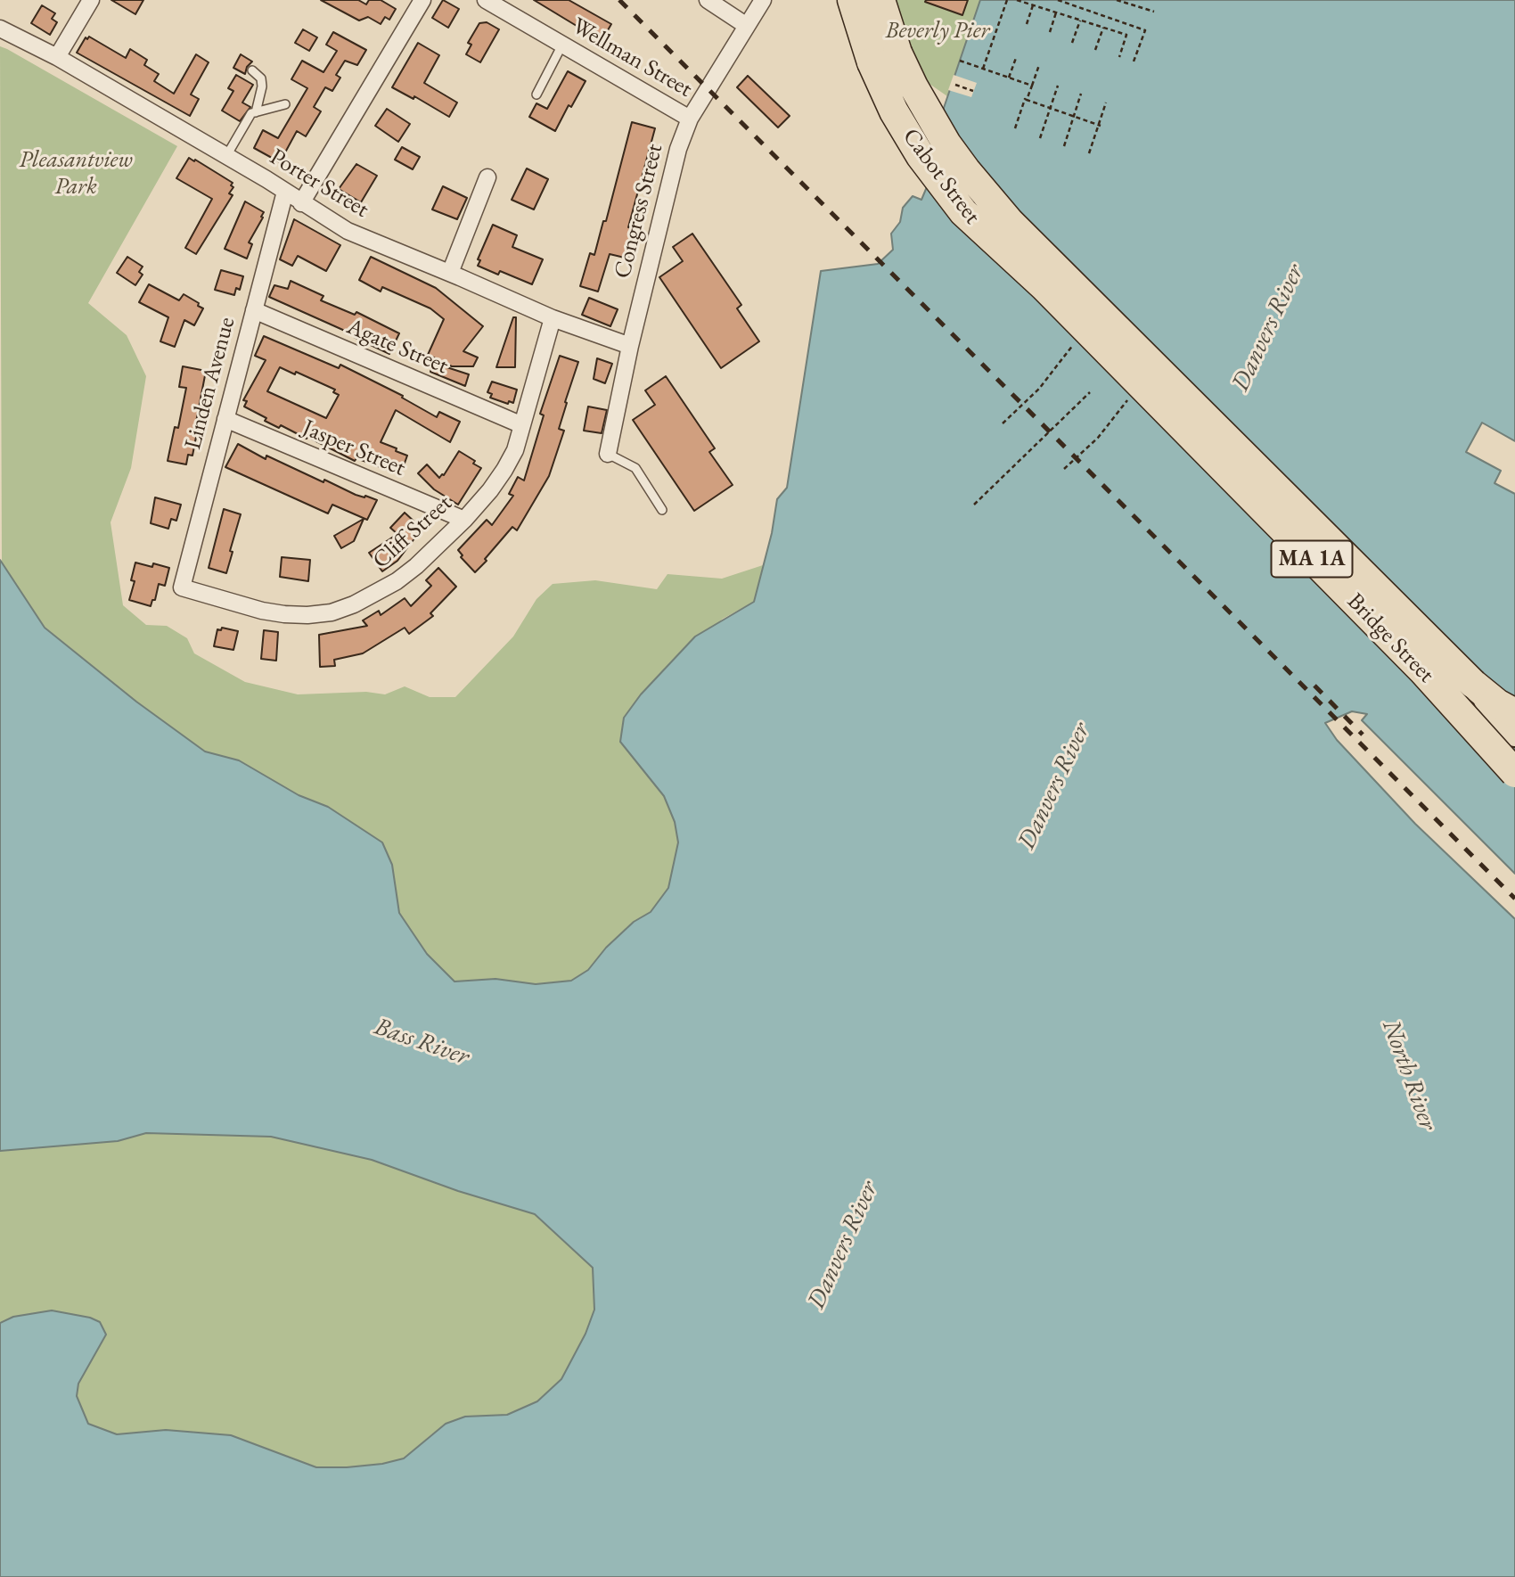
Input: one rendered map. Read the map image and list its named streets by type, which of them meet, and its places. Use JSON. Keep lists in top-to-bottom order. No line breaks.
{"streets":{"highway":["Cabot Street","MA 1A","Bridge Street"],"street":["Wellman Street","Porter Street","Congress Street","Agate Street","Linden Avenue","Jasper Street","Cliff Street"]},"crossings":[["Wellman Street","Congress Street"],["Cabot Street","Bridge Street"],["Porter Street","Congress Street"],["Porter Street","Linden Avenue"],["Porter Street","Cliff Street"],["Agate Street","Linden Avenue"],["Agate Street","Cliff Street"],["Linden Avenue","Jasper Street"],["Linden Avenue","Cliff Street"],["Jasper Street","Cliff Street"]],"water":["Danvers River","Bass River","North River"],"parks":["Beverly Pier","Pleasantview Park"]}
